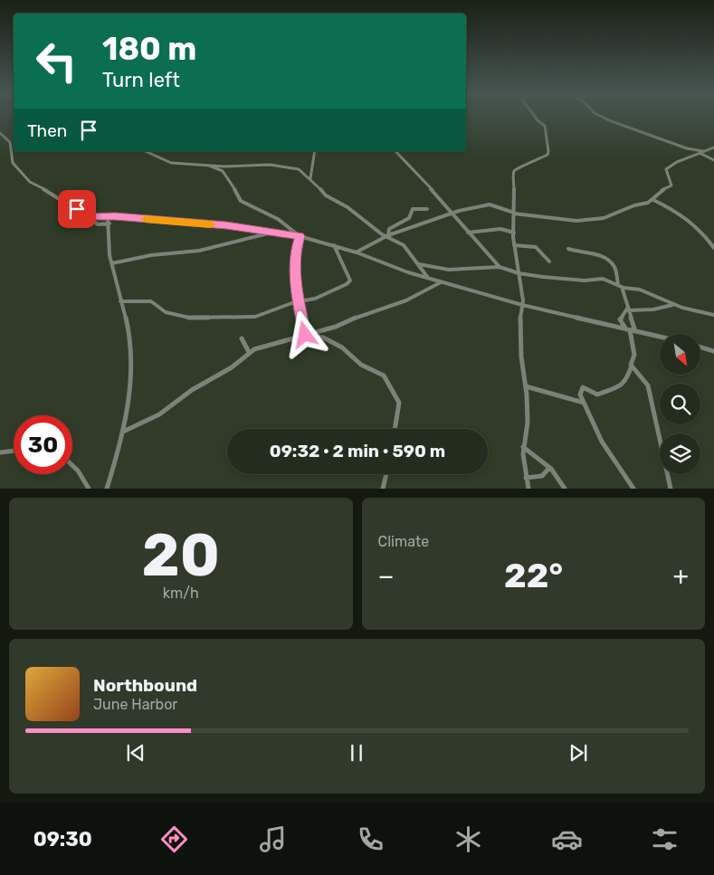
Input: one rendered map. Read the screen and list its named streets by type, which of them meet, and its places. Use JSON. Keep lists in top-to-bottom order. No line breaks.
{"north":"bottom right","page":{"turn":["180 m","Turn left"],"then":"Then","limit":"30","trip":"09:32 · 2 min · 590 m","tile":[["20","km/h"],"Climate"],"heat":["−","22°","+"],"song":["Northbound","June Harbor"],"tabs":"09:30"}}
